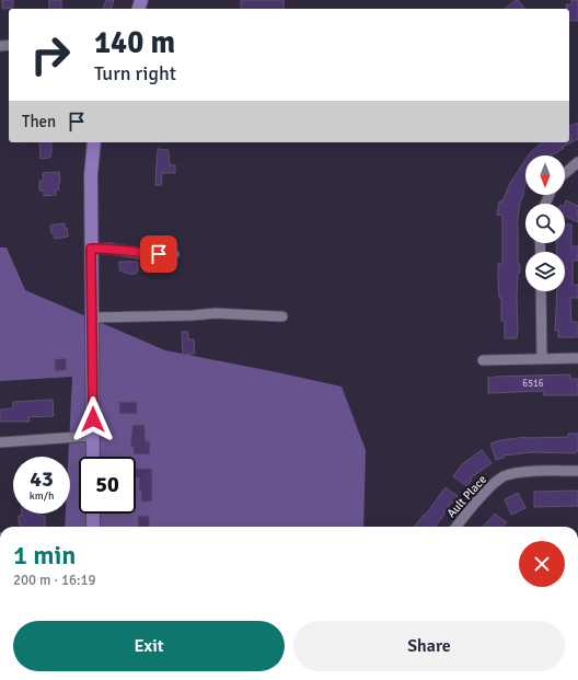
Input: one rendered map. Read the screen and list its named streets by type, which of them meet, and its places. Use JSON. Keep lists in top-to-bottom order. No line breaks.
{"streets":{"street":["Ault Place"]},"house_numbers":["6516"],"north":"bottom","page":{"turn":["140 m","Turn right"],"then":"Then","speed":"43 km/h","limit":"50","heading":["1 min","200 m · 16:19"],"buttons":["Exit","Share"]}}
